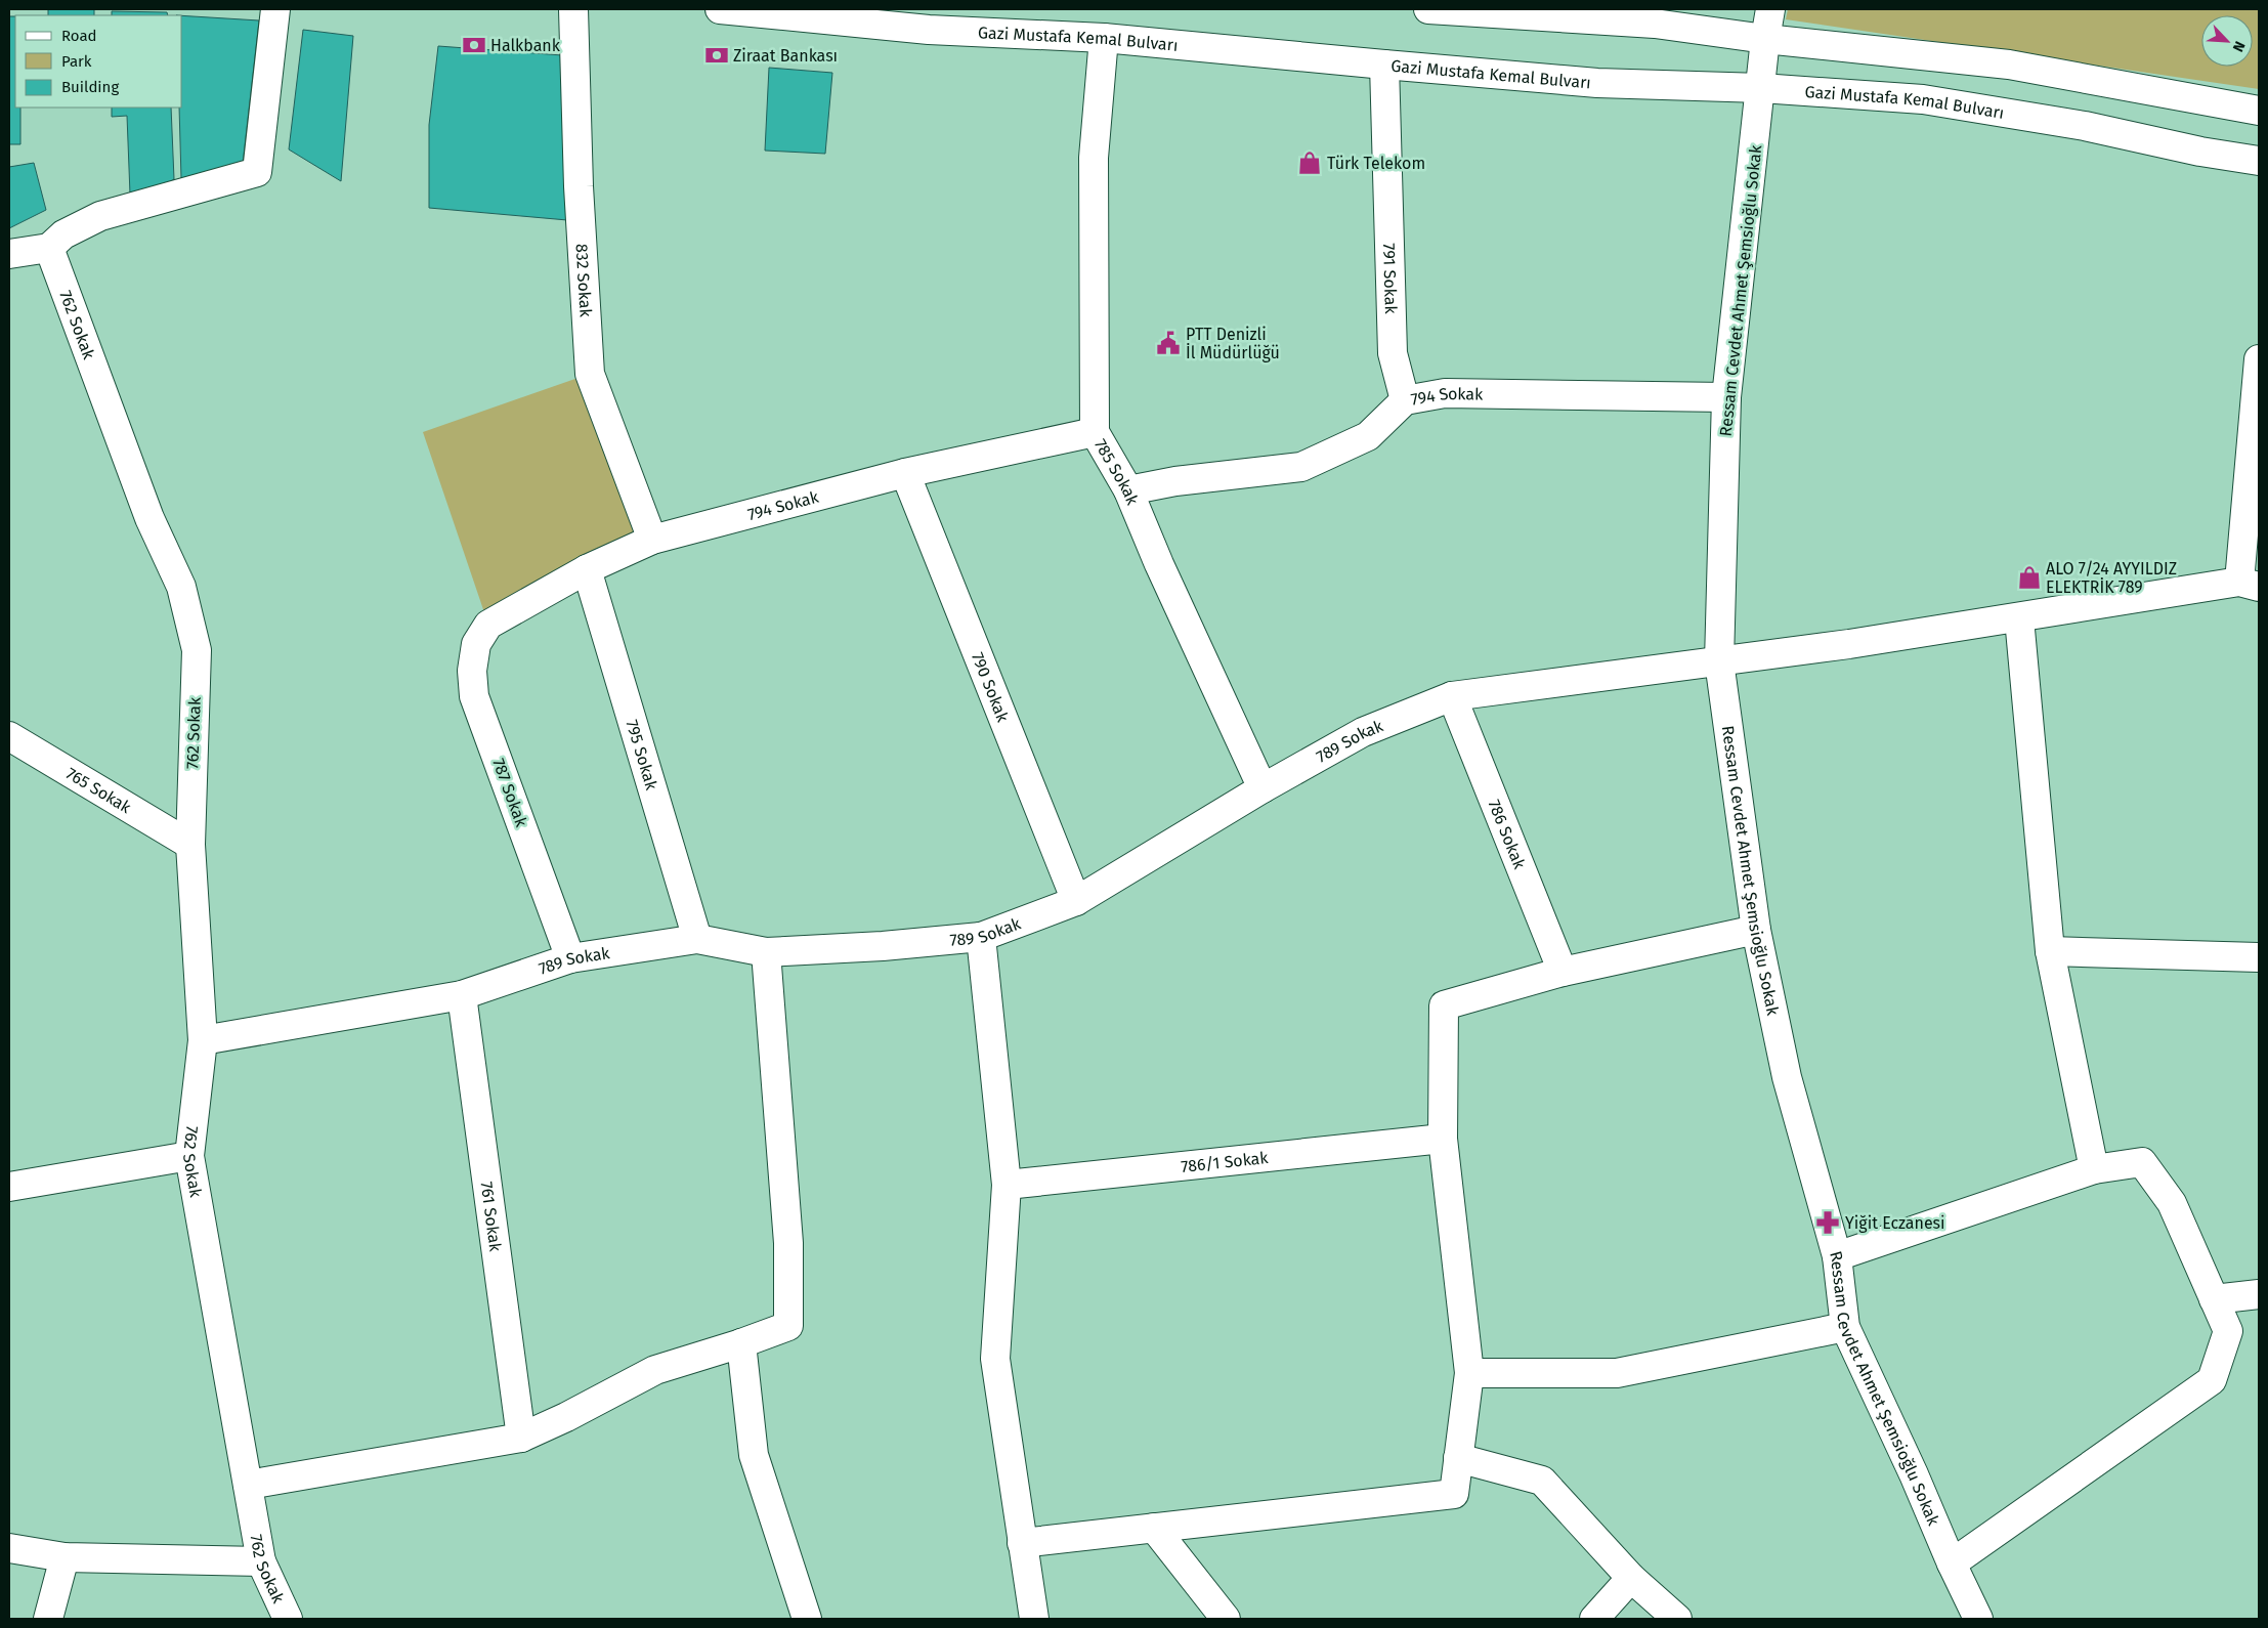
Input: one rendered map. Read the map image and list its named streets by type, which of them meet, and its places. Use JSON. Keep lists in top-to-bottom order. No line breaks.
{"streets":{"street":["Gazi Mustafa Kemal Bulvarı","791 Sokak","832 Sokak","Ressam Cevdet Ahmet Şemsioğlu Sokak","762 Sokak","794 Sokak","785 Sokak","790 Sokak","789 Sokak","795 Sokak","765 Sokak","787 Sokak","786 Sokak","786/1 Sokak","761 Sokak"]},"crossings":[["Gazi Mustafa Kemal Bulvarı","791 Sokak"],["Gazi Mustafa Kemal Bulvarı","Ressam Cevdet Ahmet Şemsioğlu Sokak"],["Gazi Mustafa Kemal Bulvarı","785 Sokak"],["791 Sokak","794 Sokak"],["832 Sokak","794 Sokak"],["Ressam Cevdet Ahmet Şemsioğlu Sokak","794 Sokak"],["Ressam Cevdet Ahmet Şemsioğlu Sokak","789 Sokak"],["762 Sokak","789 Sokak"],["762 Sokak","765 Sokak"],["794 Sokak","785 Sokak"],["794 Sokak","790 Sokak"],["794 Sokak","795 Sokak"],["794 Sokak","787 Sokak"],["785 Sokak","789 Sokak"],["790 Sokak","789 Sokak"],["789 Sokak","795 Sokak"],["789 Sokak","787 Sokak"],["789 Sokak","786 Sokak"],["789 Sokak","761 Sokak"]],"places":{"bank":["Halkbank","Ziraat Bankası"],"shop":["Türk Telekom","ALO 7/24 AYYILDIZ ELEKTRİK 789"],"public building":["PTT Denizli İl Müdürlüğü"],"pharmacy":["Yiğit Eczanesi"]},"legend":["Road","Park","Building"],"north":"bottom right"}
